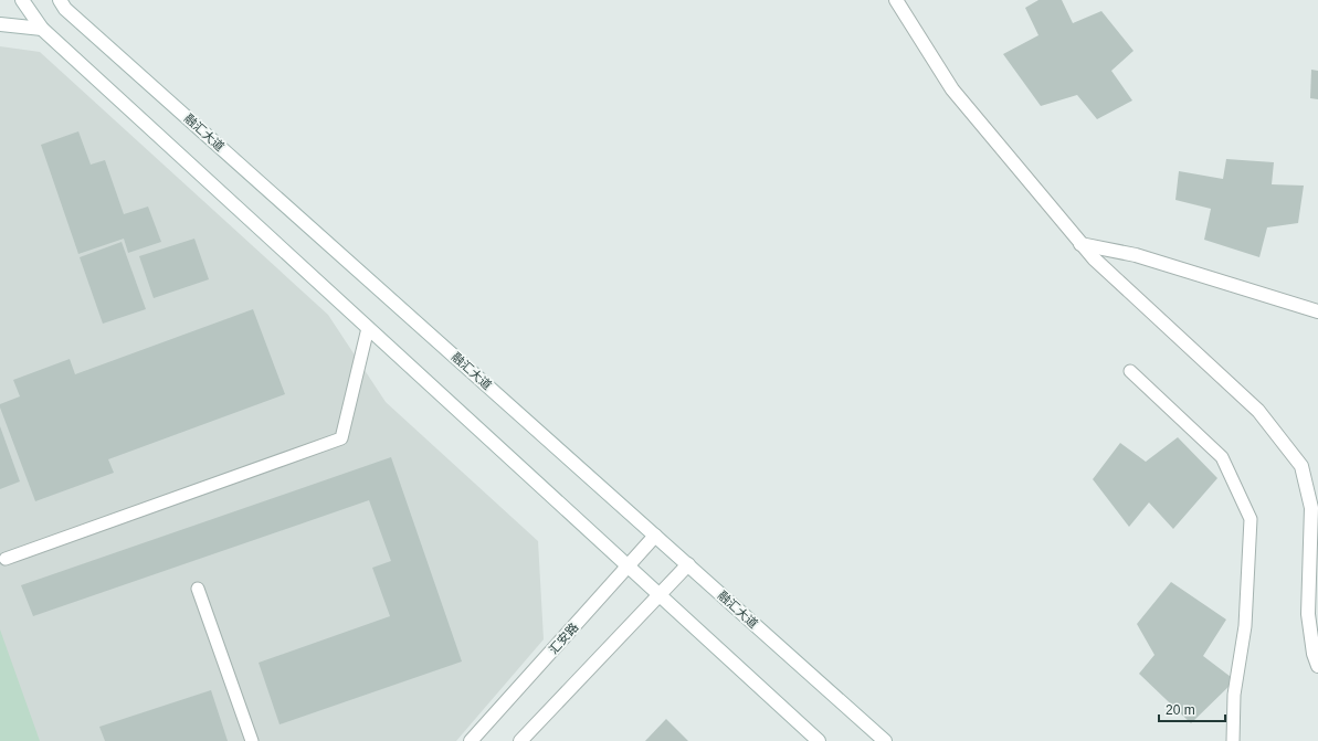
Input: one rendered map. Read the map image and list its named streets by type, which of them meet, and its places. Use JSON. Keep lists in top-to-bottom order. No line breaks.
{"streets":{"main road":["融汇大道","汇安路"]},"crossings":[["融汇大道","汇安路"]],"scale_bar":"20 m"}
